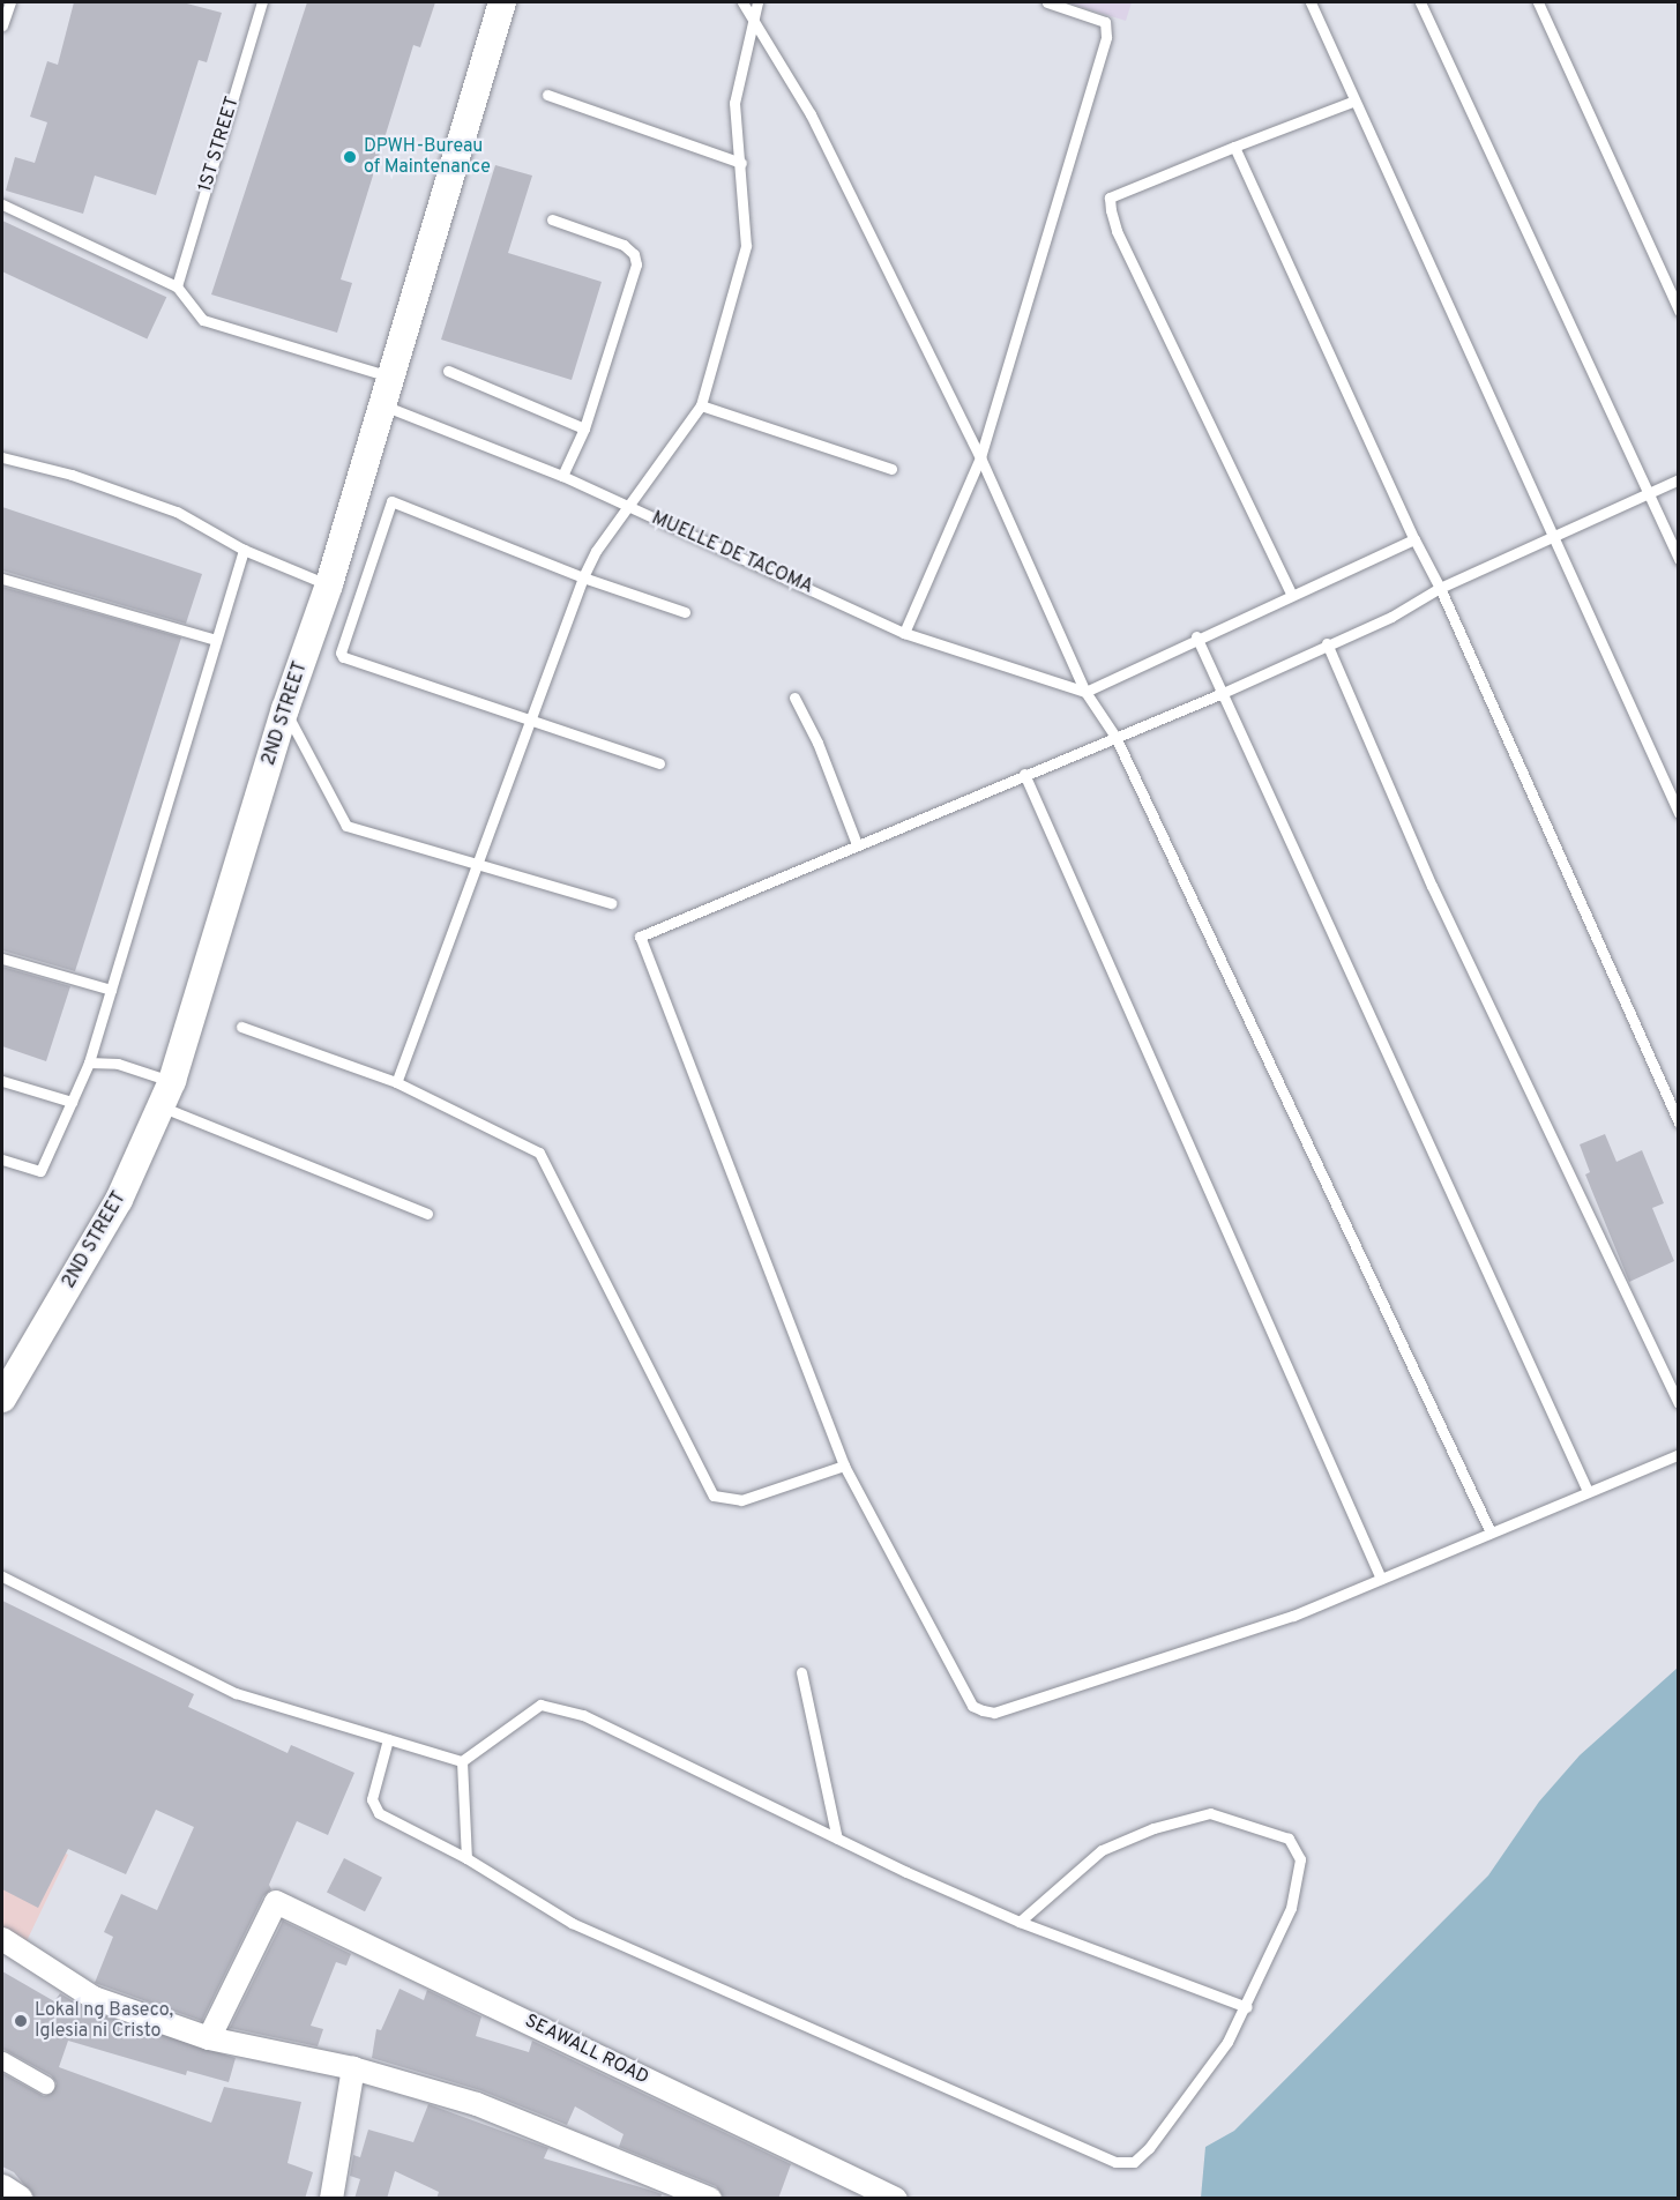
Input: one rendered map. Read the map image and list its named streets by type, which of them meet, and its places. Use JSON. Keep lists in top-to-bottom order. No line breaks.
{"streets":{"street":["2ND STREET","SEAWALL ROAD"],"lane":["1ST STREET","MUELLE DE TACOMA"]},"crossings":[["MUELLE DE TACOMA","2ND STREET"]],"places":["DPWH-Bureau of Maintenance","Lokal ng Baseco, Iglesia ni Cristo"]}
